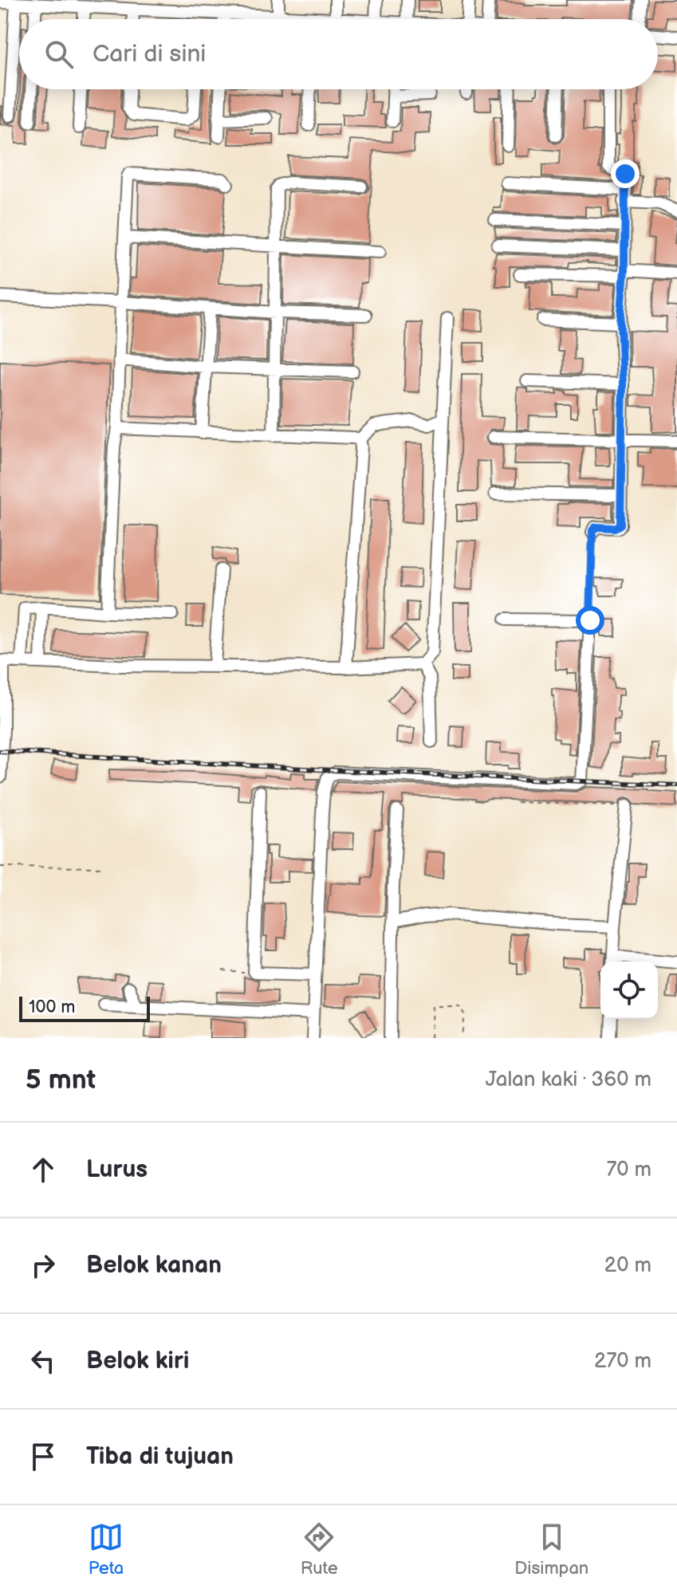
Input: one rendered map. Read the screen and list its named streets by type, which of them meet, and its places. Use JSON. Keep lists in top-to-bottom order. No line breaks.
{"scale_bar":"100 m","page":{"search":"Cari di sini","scale":"100 m","heading":["5 mnt","Jalan kaki · 360 m"],"list":[["Lurus","70 m"],["Belok kanan","20 m"],["Belok kiri","270 m"],"Tiba di tujuan"],"nav":["Peta","Rute","Disimpan"]}}
